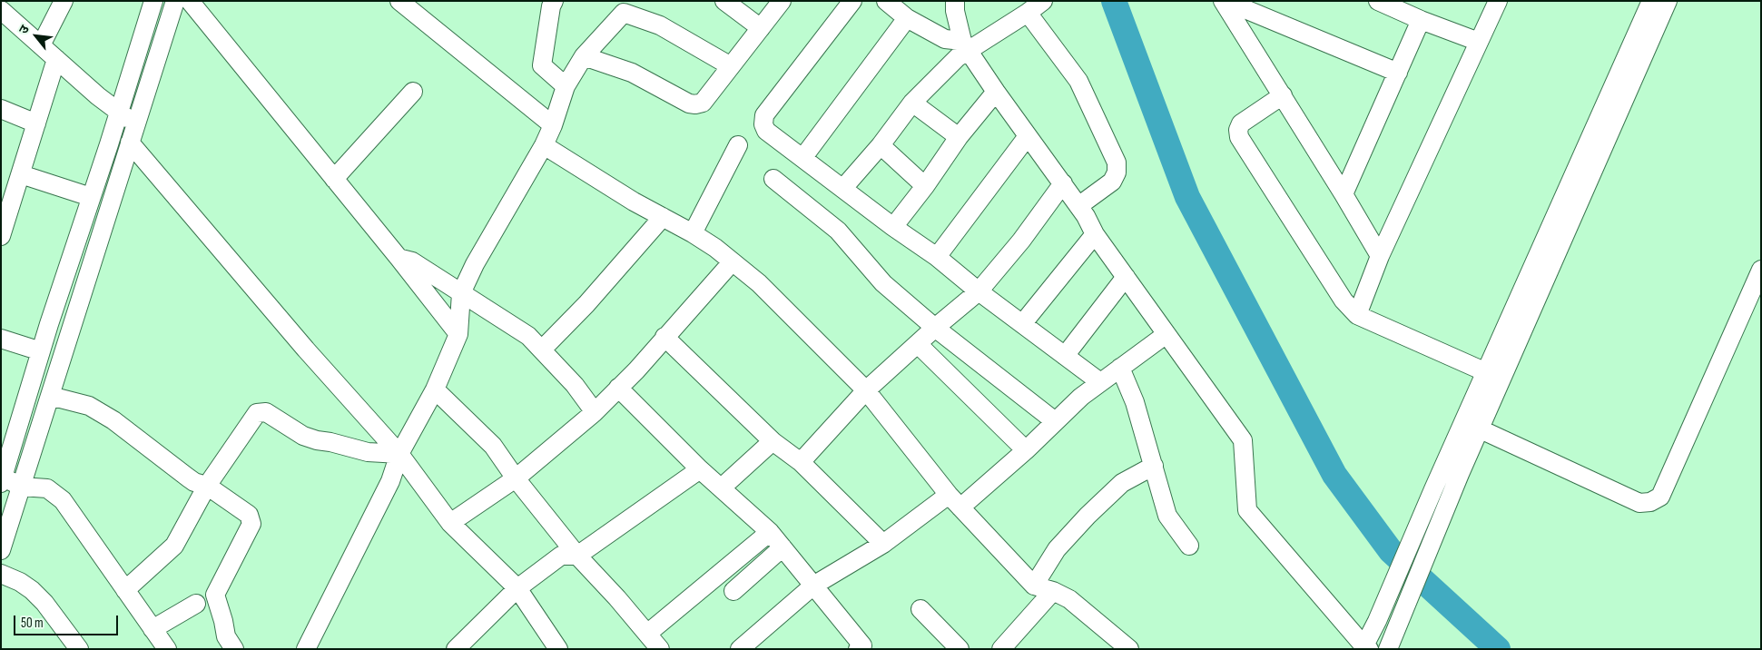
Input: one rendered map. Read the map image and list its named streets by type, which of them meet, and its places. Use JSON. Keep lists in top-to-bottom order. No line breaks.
{"scale_bar":"50 m","north":"top left"}
